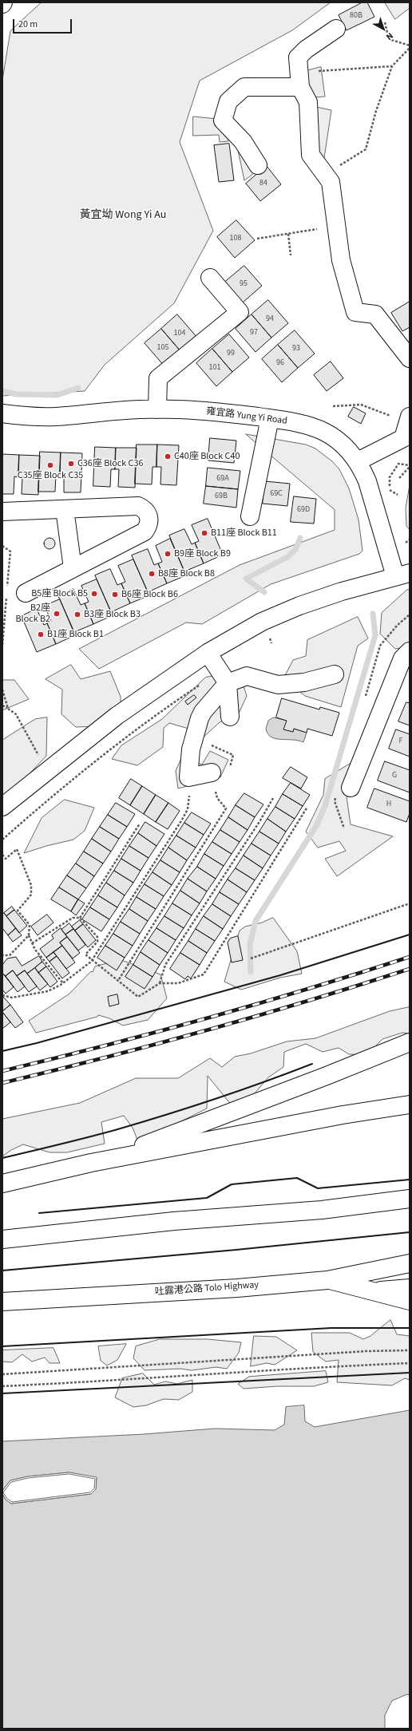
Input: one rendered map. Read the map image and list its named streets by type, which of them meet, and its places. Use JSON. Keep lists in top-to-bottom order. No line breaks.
{"streets":{"main road":["雍宜路 Yung Yi Road","吐露港公路 Tolo Highway"]},"districts":["黃宜坳 Wong Yi Au"],"places":["C40座 Block C40","C36座 Block C36","C35座 Block C35","B11座 Block B11","B9座 Block B9","B8座 Block B8","B5座 Block B5","B6座 Block B6","B2座 Block B2","B3座 Block B3","B1座 Block B1"],"house_numbers":["80B","84","108","95","94","97","104","105","93","99","96","101","69A","69C","69B","69D","F","G","H"],"scale_bar":"20 m","north":"bottom right"}
